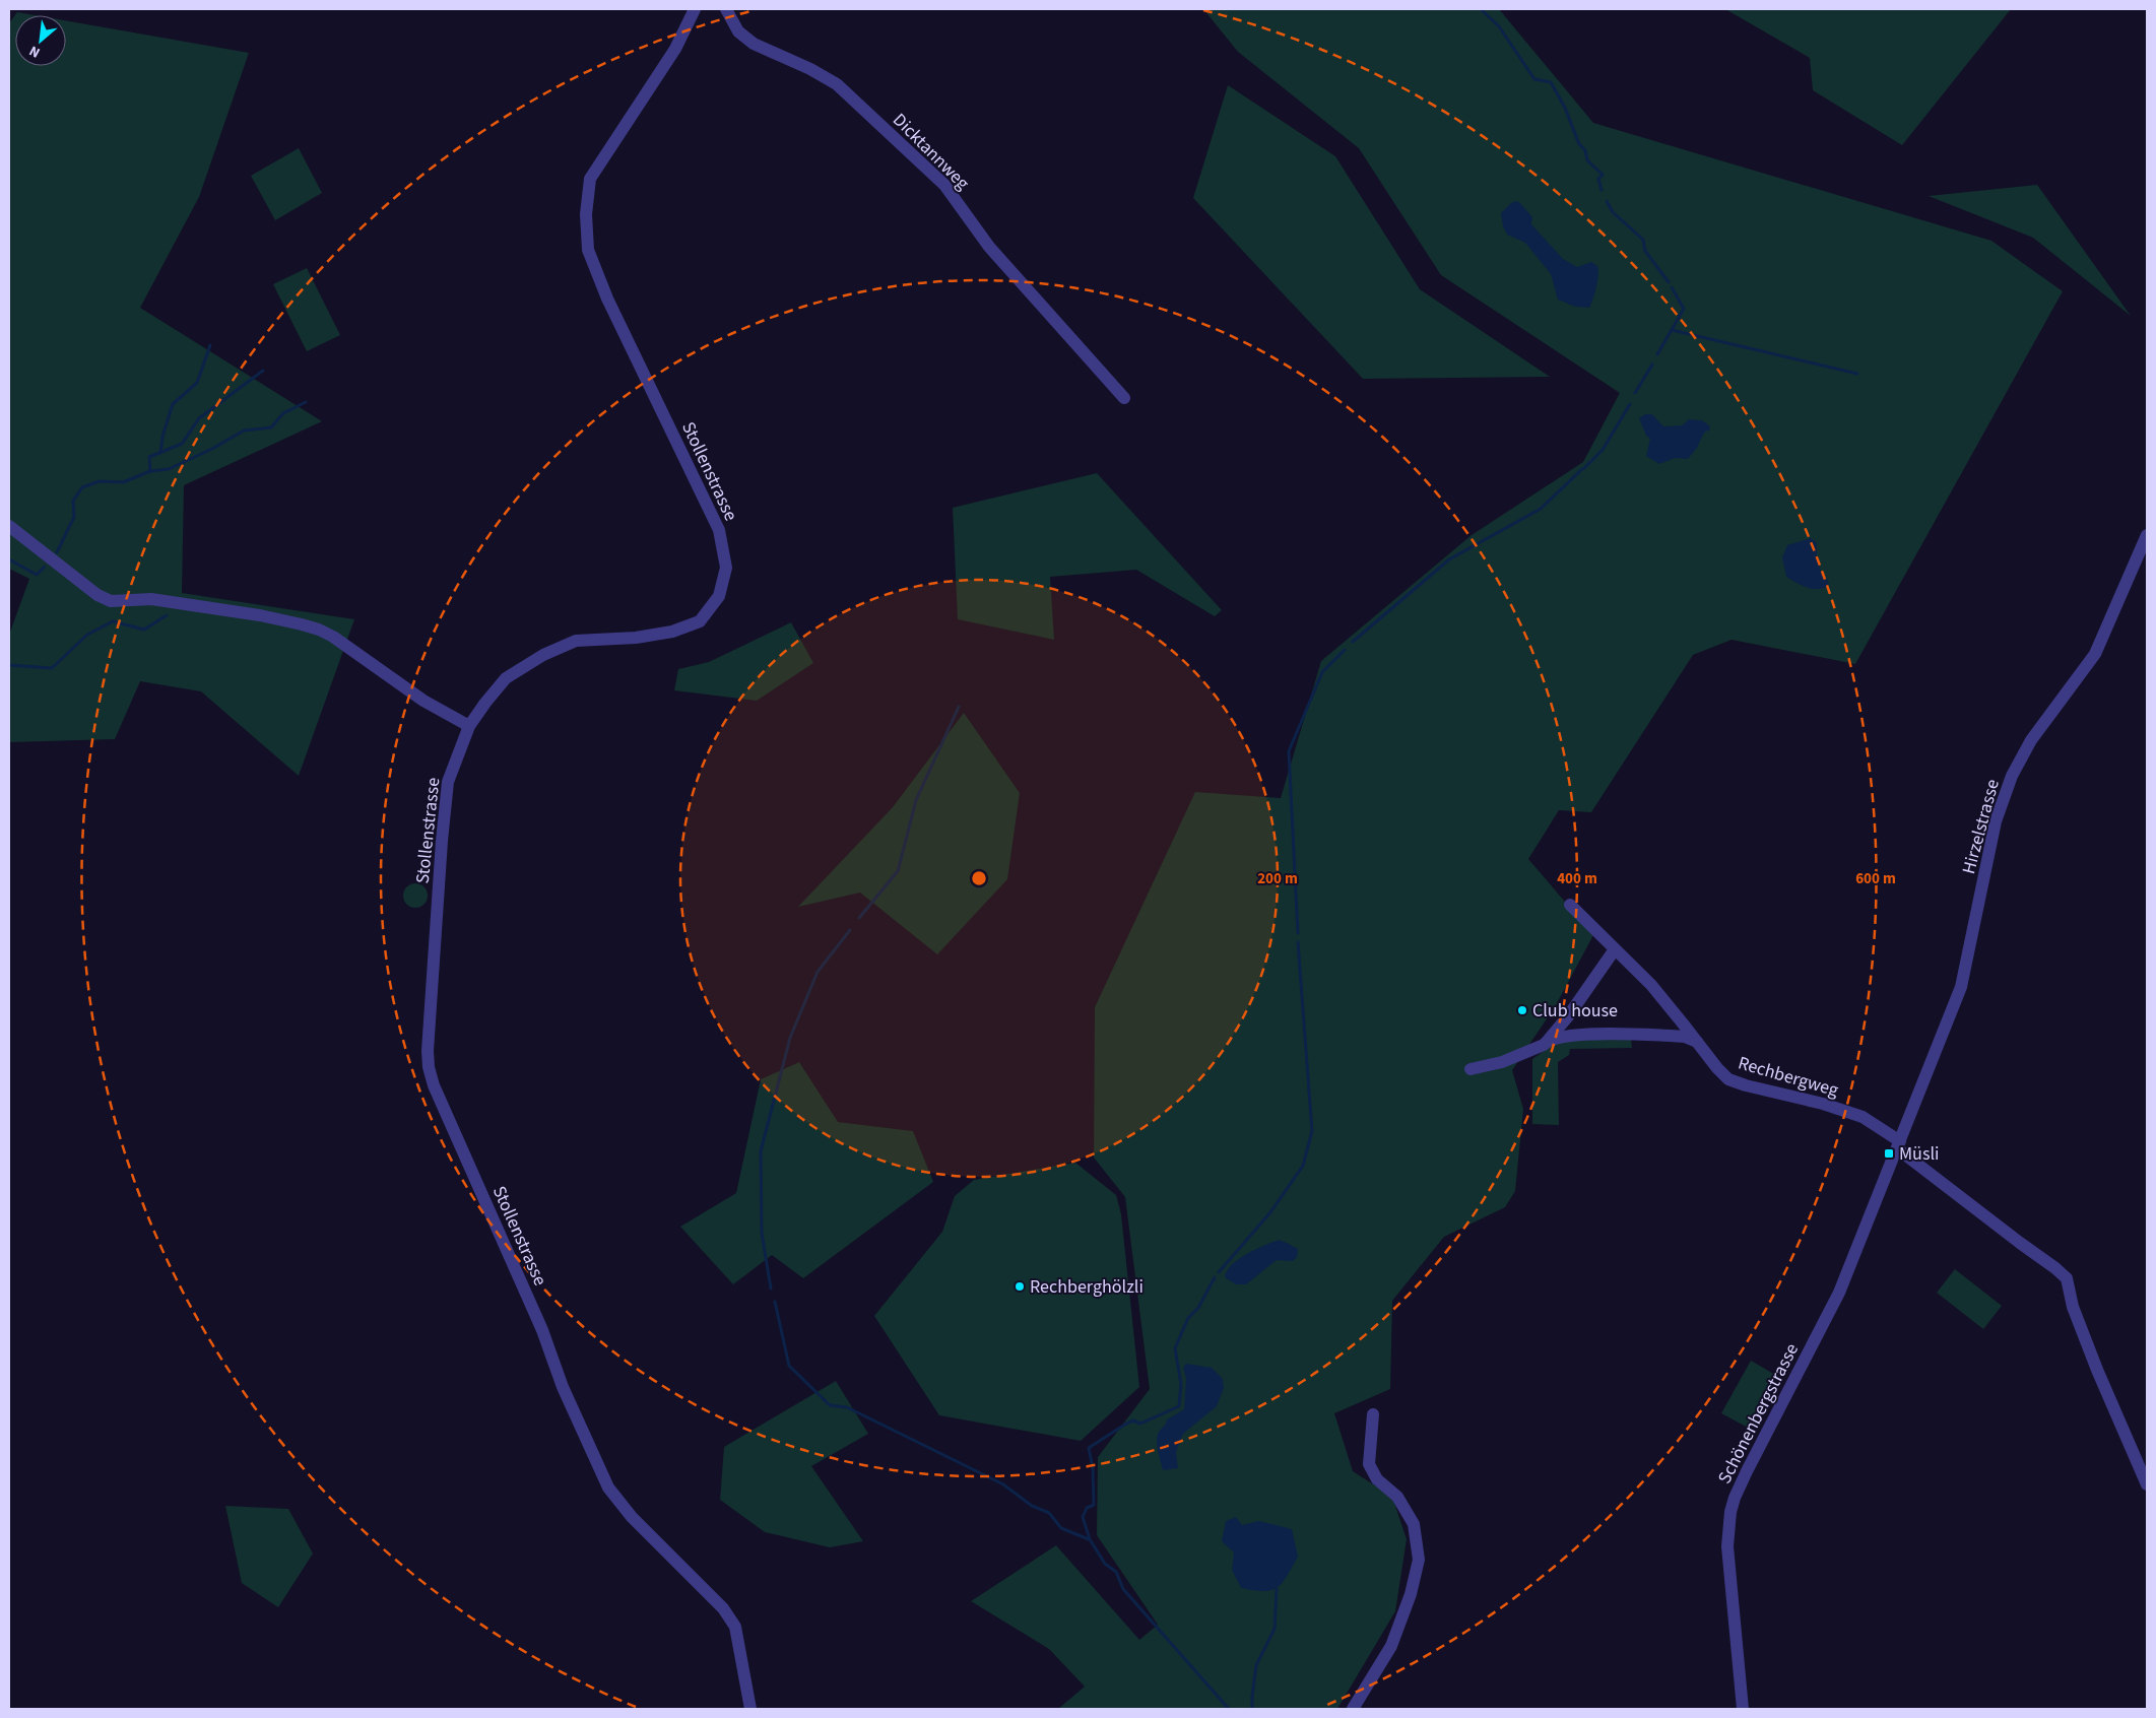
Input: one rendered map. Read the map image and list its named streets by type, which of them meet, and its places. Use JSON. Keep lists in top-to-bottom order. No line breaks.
{"streets":{"street":["Dicktannweg","Stollenstrasse","Hirzelstrasse","Rechbergweg","Schönenbergstrasse"]},"crossings":[["Hirzelstrasse","Rechbergweg"],["Hirzelstrasse","Schönenbergstrasse"],["Rechbergweg","Schönenbergstrasse"]],"places":{"other":["Club house","Rechberghölzli"],"transit":["Müsli"]},"north":"bottom left","rings":["200 m","400 m","600 m"]}
